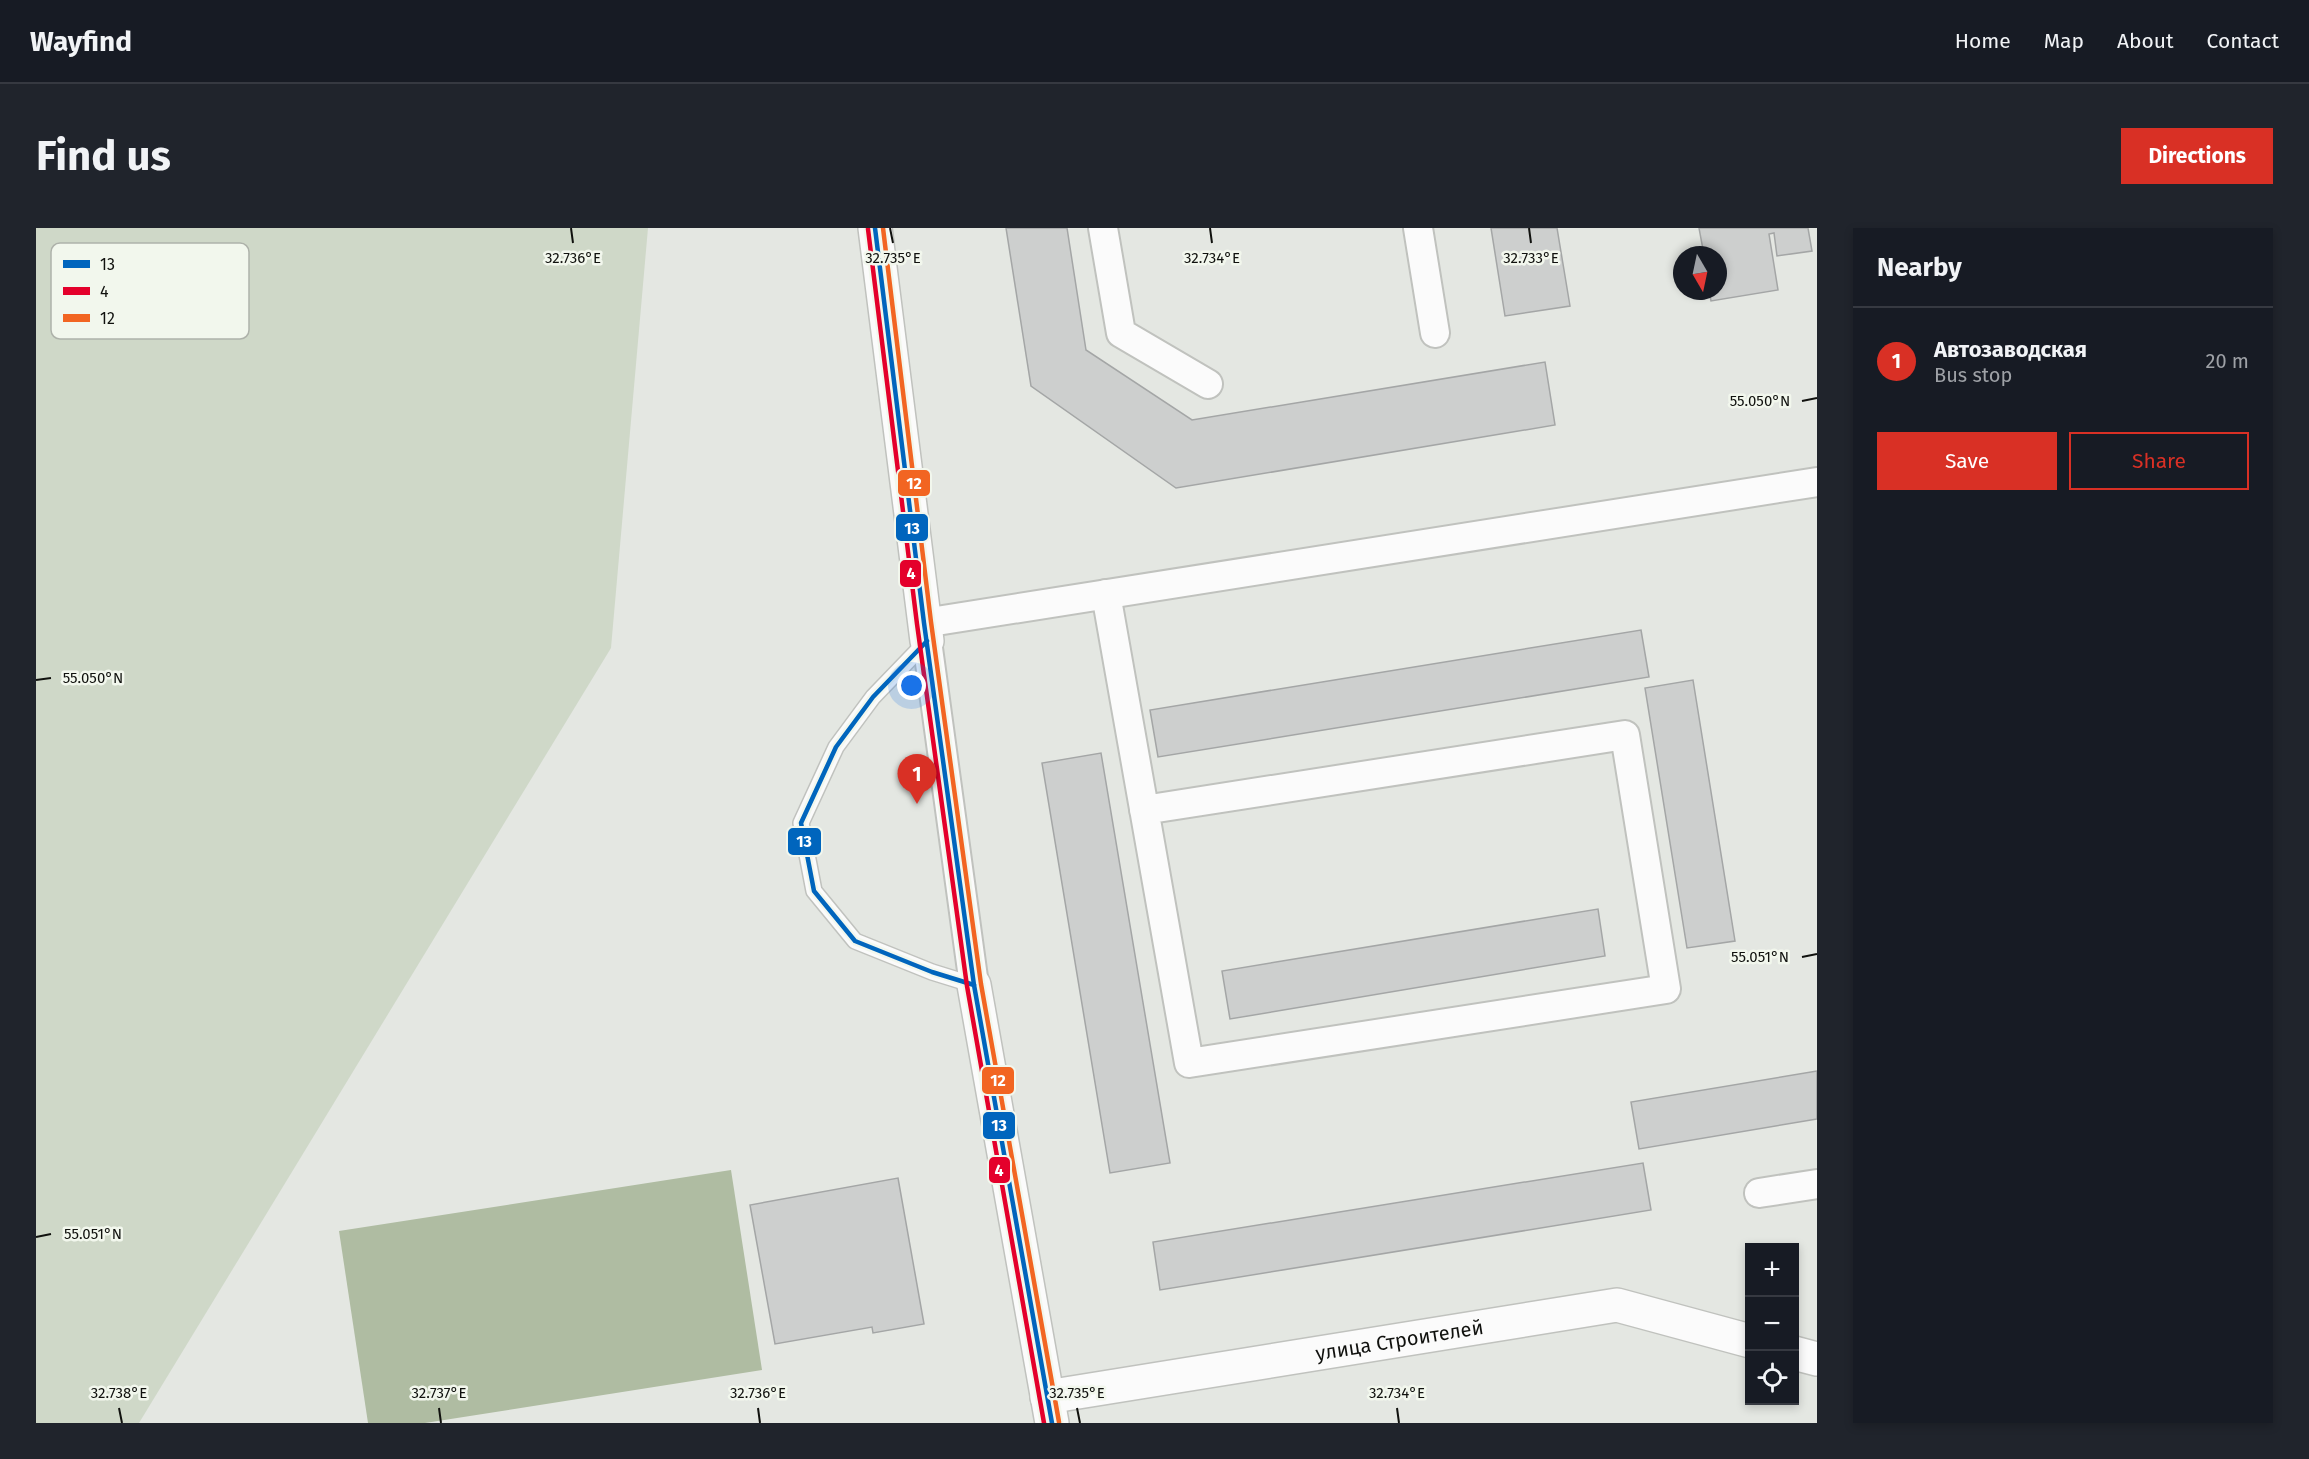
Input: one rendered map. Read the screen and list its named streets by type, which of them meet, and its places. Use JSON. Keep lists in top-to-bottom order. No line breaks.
{"streets":{"street":["улица Строителей"]},"lines":["transit line 13","transit line 12","transit line 4"],"legend":["13","4","12"],"north":"bottom","page":{"header":"Wayfind","nav":["Home","Map","About","Contact"],"buttons":["Directions",["Save","Share"]],"title":"Find us","heading":"Nearby","list":[{"mark":"1","name":"Автозаводская","note":"Bus stop","value":"20 m"}],"pins":"1","map_buttons":["+","−"]},"coordinates":["32.736°E","32.735°E","32.733°E","32.734°E","55.050°N","55.051°N","32.738°E","32.737°E"]}
